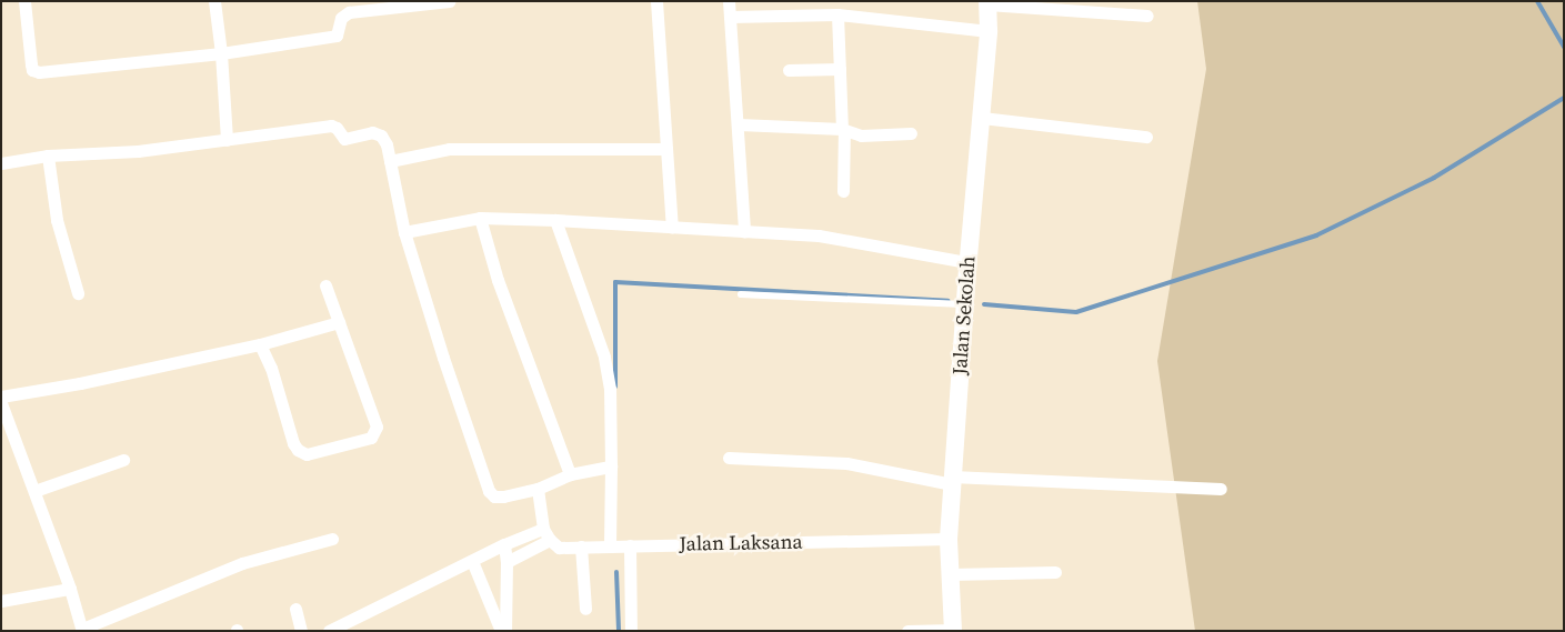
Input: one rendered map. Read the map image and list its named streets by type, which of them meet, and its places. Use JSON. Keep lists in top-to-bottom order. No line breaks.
{"streets":{"street":["Jalan Sekolah","Jalan Laksana"]},"crossings":[["Jalan Sekolah","Jalan Laksana"]]}
